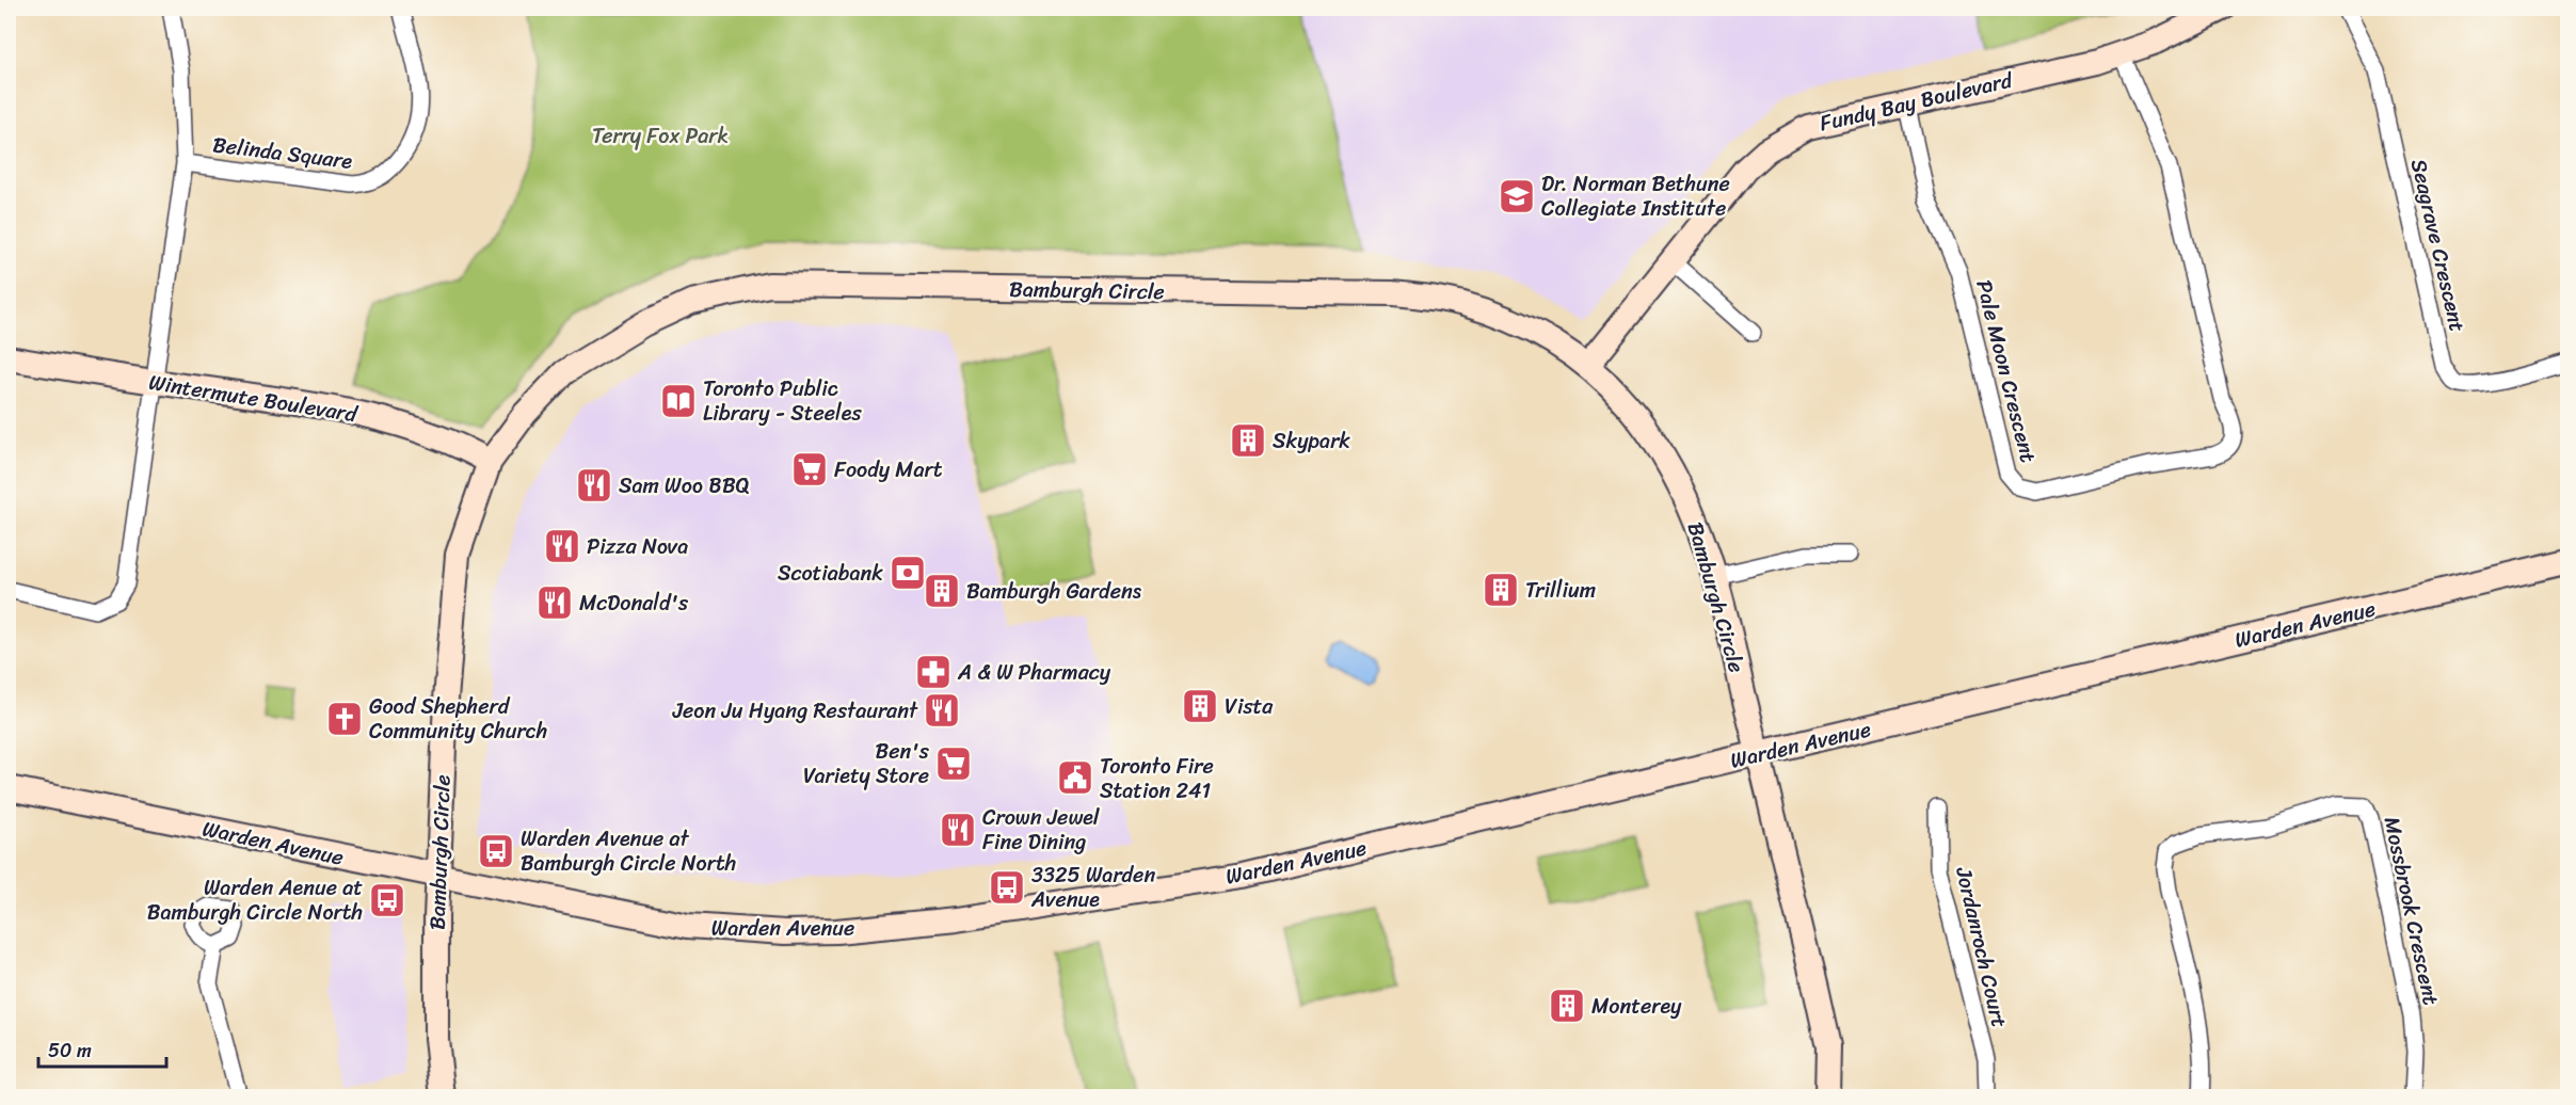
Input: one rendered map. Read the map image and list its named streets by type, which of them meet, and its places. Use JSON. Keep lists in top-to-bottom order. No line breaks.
{"streets":{"street":["Fundy Bay Boulevard","Belinda Square","Seagrave Crescent","Bamburgh Circle","Pale Moon Crescent","Wintermute Boulevard","Warden Avenue","Mossbrook Crescent","Jordanroch Court"]},"crossings":[["Fundy Bay Boulevard","Bamburgh Circle"],["Fundy Bay Boulevard","Pale Moon Crescent"],["Belinda Square","Wintermute Boulevard"],["Bamburgh Circle","Wintermute Boulevard"],["Bamburgh Circle","Warden Avenue"]],"parks":["Terry Fox Park"],"places":{"school or university":["Dr. Norman Bethune Collegiate Institute"],"library":["Toronto Public Library - Steeles"],"building":["Skypark","Trillium","Bamburgh Gardens","Vista","Monterey"],"supermarket":["Foody Mart","Ben's Variety Store"],"restaurant":["Sam Woo BBQ","Pizza Nova","McDonald's","Jeon Ju Hyang Restaurant","Crown Jewel Fine Dining"],"bank":["Scotiabank"],"pharmacy":["A & W Pharmacy"],"church":["Good Shepherd Community Church"],"public building":["Toronto Fire Station 241"],"bus stop":["Warden Avenue at Bamburgh Circle North","3325 Warden Avenue","Warden Aenue at Bamburgh Circle North"]},"scale_bar":"50 m"}
